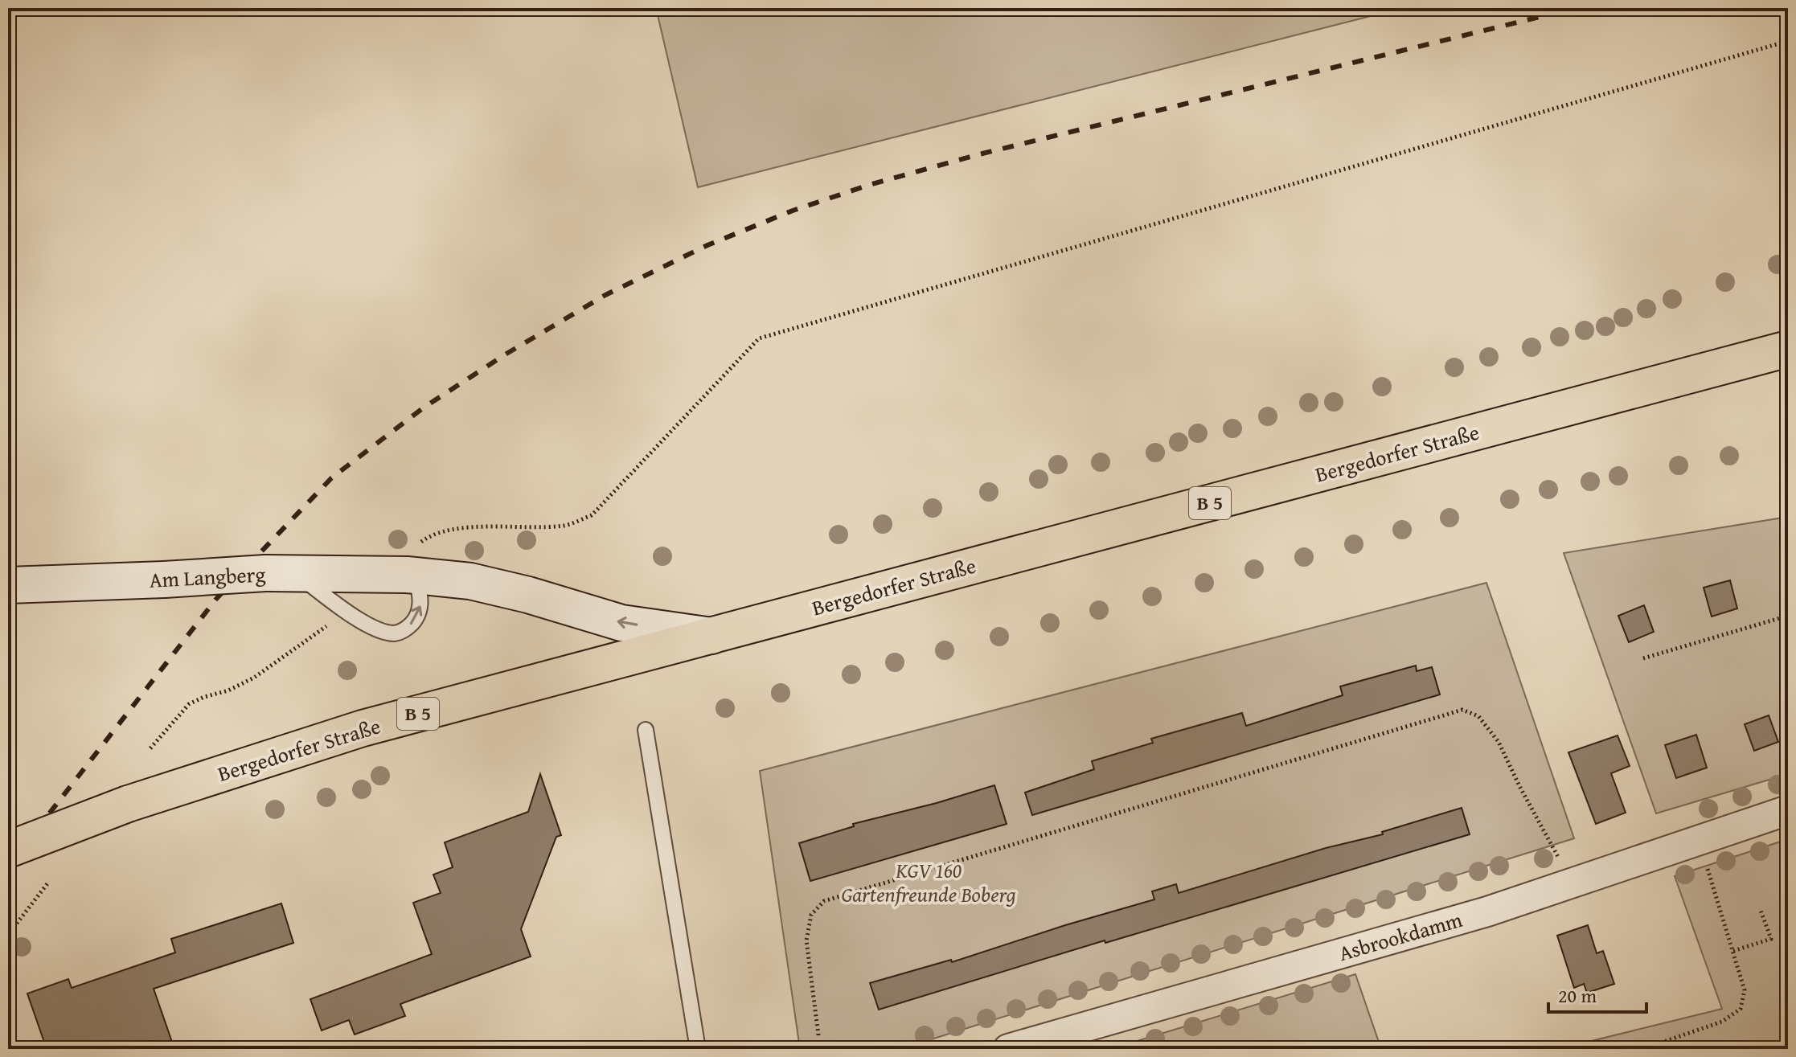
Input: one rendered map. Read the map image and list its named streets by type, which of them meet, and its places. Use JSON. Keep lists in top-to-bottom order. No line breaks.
{"streets":{"main road":["Bergedorfer Straße","B 5"],"street":["Am Langberg","Asbrookdamm"]},"crossings":[["Bergedorfer Straße","Am Langberg"]],"one_way":["Am Langberg"],"parks":["KGV 160 Gartenfreunde Boberg"],"scale_bar":"20 m"}
